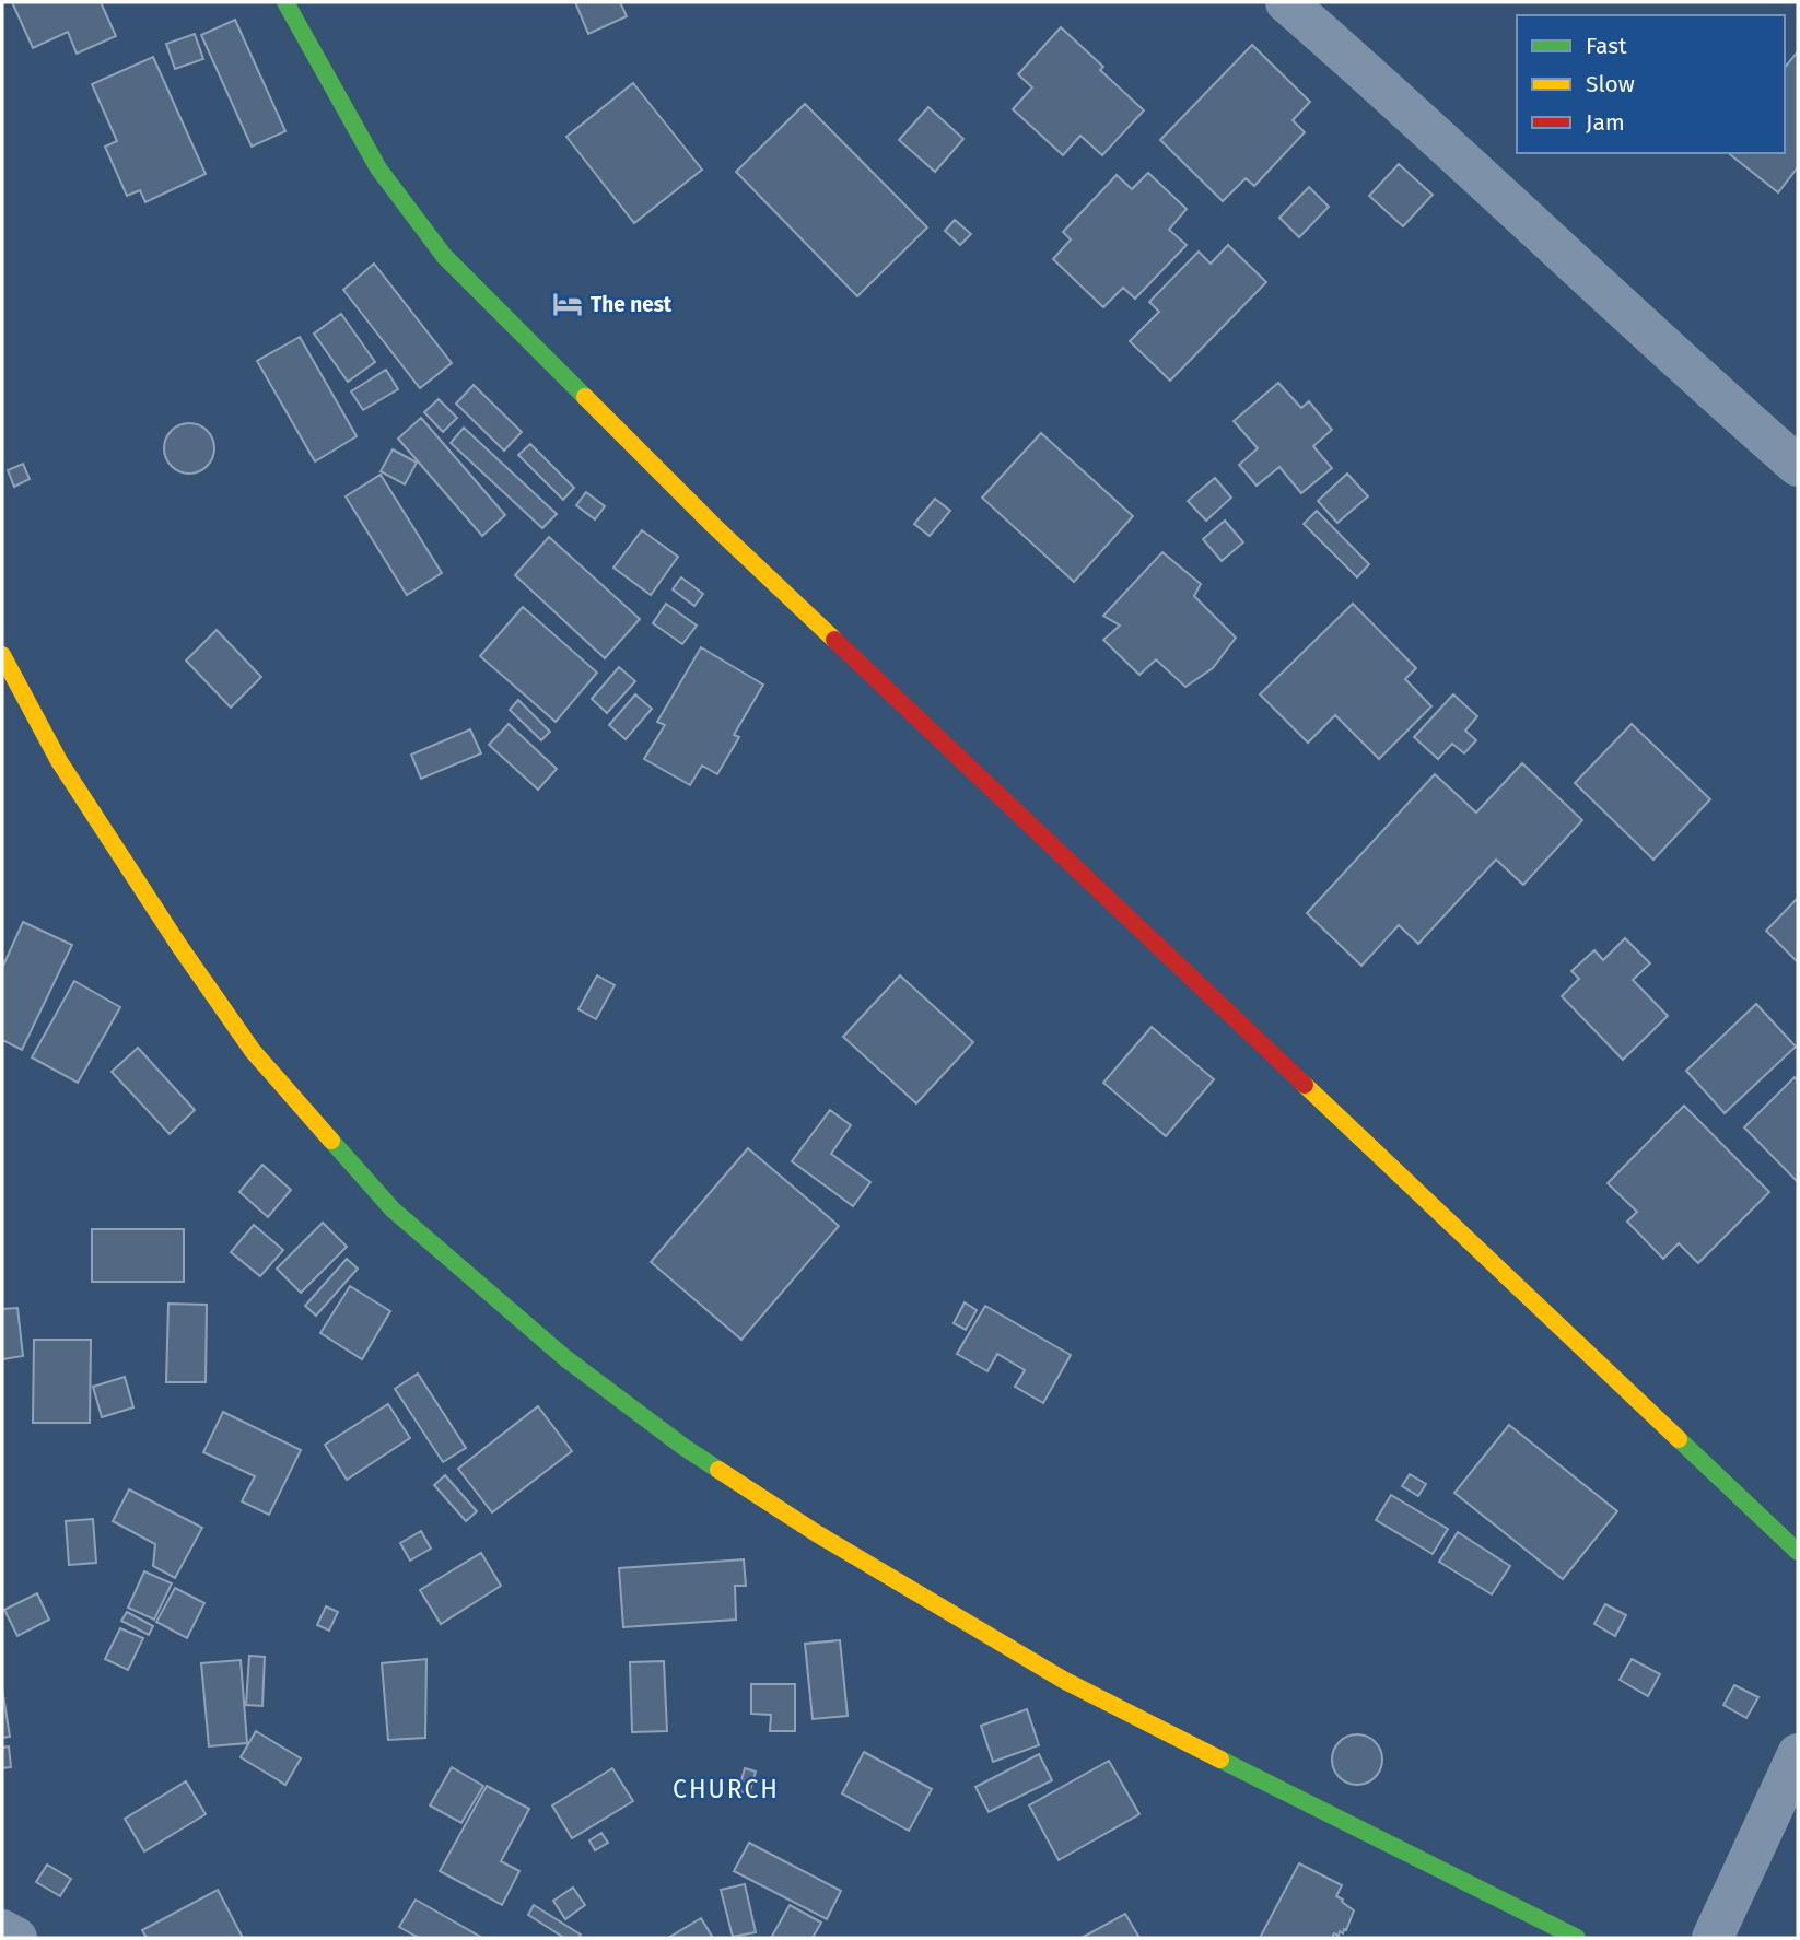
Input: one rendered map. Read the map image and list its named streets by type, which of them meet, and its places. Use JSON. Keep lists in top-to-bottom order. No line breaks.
{"districts":["CHURCH"],"places":{"hotel":["The nest"]},"legend":["Fast","Slow","Jam"]}
